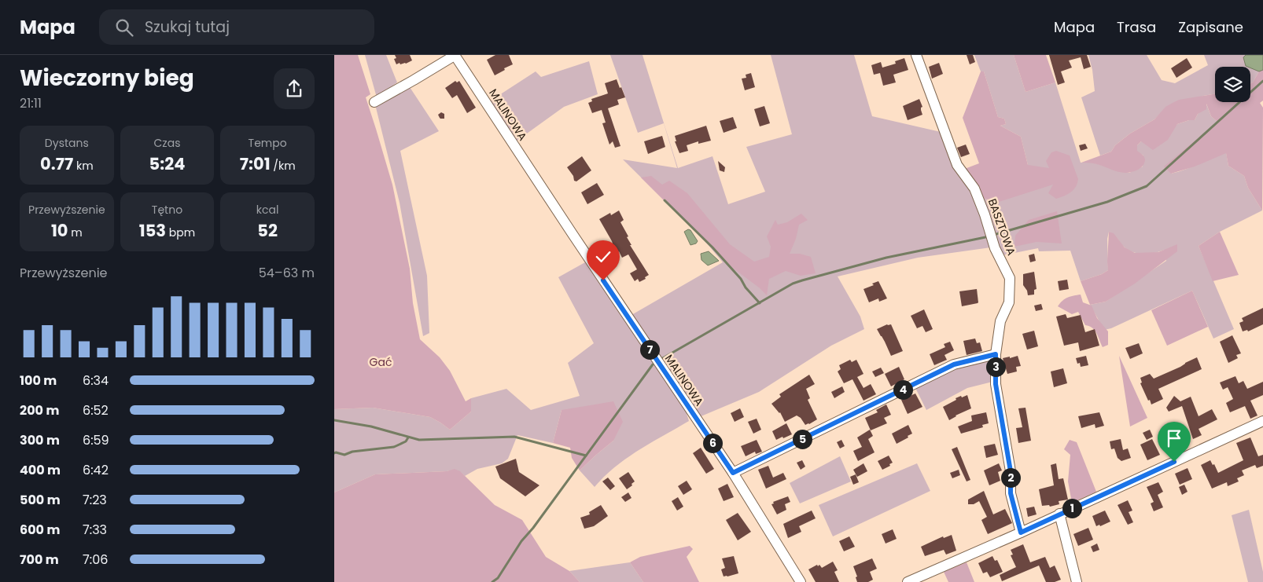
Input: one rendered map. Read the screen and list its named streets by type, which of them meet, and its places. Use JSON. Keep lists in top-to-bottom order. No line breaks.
{"streets":{"street":["MALINOWA","BASZTOWA"]},"parks":["Gać"],"page":{"header":"Mapa","search":"Szukaj tutaj","nav":["Mapa","Trasa","Zapisane"],"heading":["Wieczorny bieg","21:11"],"stats":[["Dystans","0.77 km"],["Czas","5:24"],["Tempo","7:01 /km"],["Przewyższenie","10 m"],["Tętno","153 bpm"],["kcal","52"]],"chart":["Przewyższenie","54–63 m"],"pins":["7","3","4","5","6","2","1"],"list":[{"name":"100 m","note":"6:34"},{"name":"200 m","note":"6:52"},{"name":"300 m","note":"6:59"},{"name":"400 m","note":"6:42"},{"name":"500 m","note":"7:23"},{"name":"600 m","note":"7:33"},{"name":"700 m","note":"7:06"}]}}
